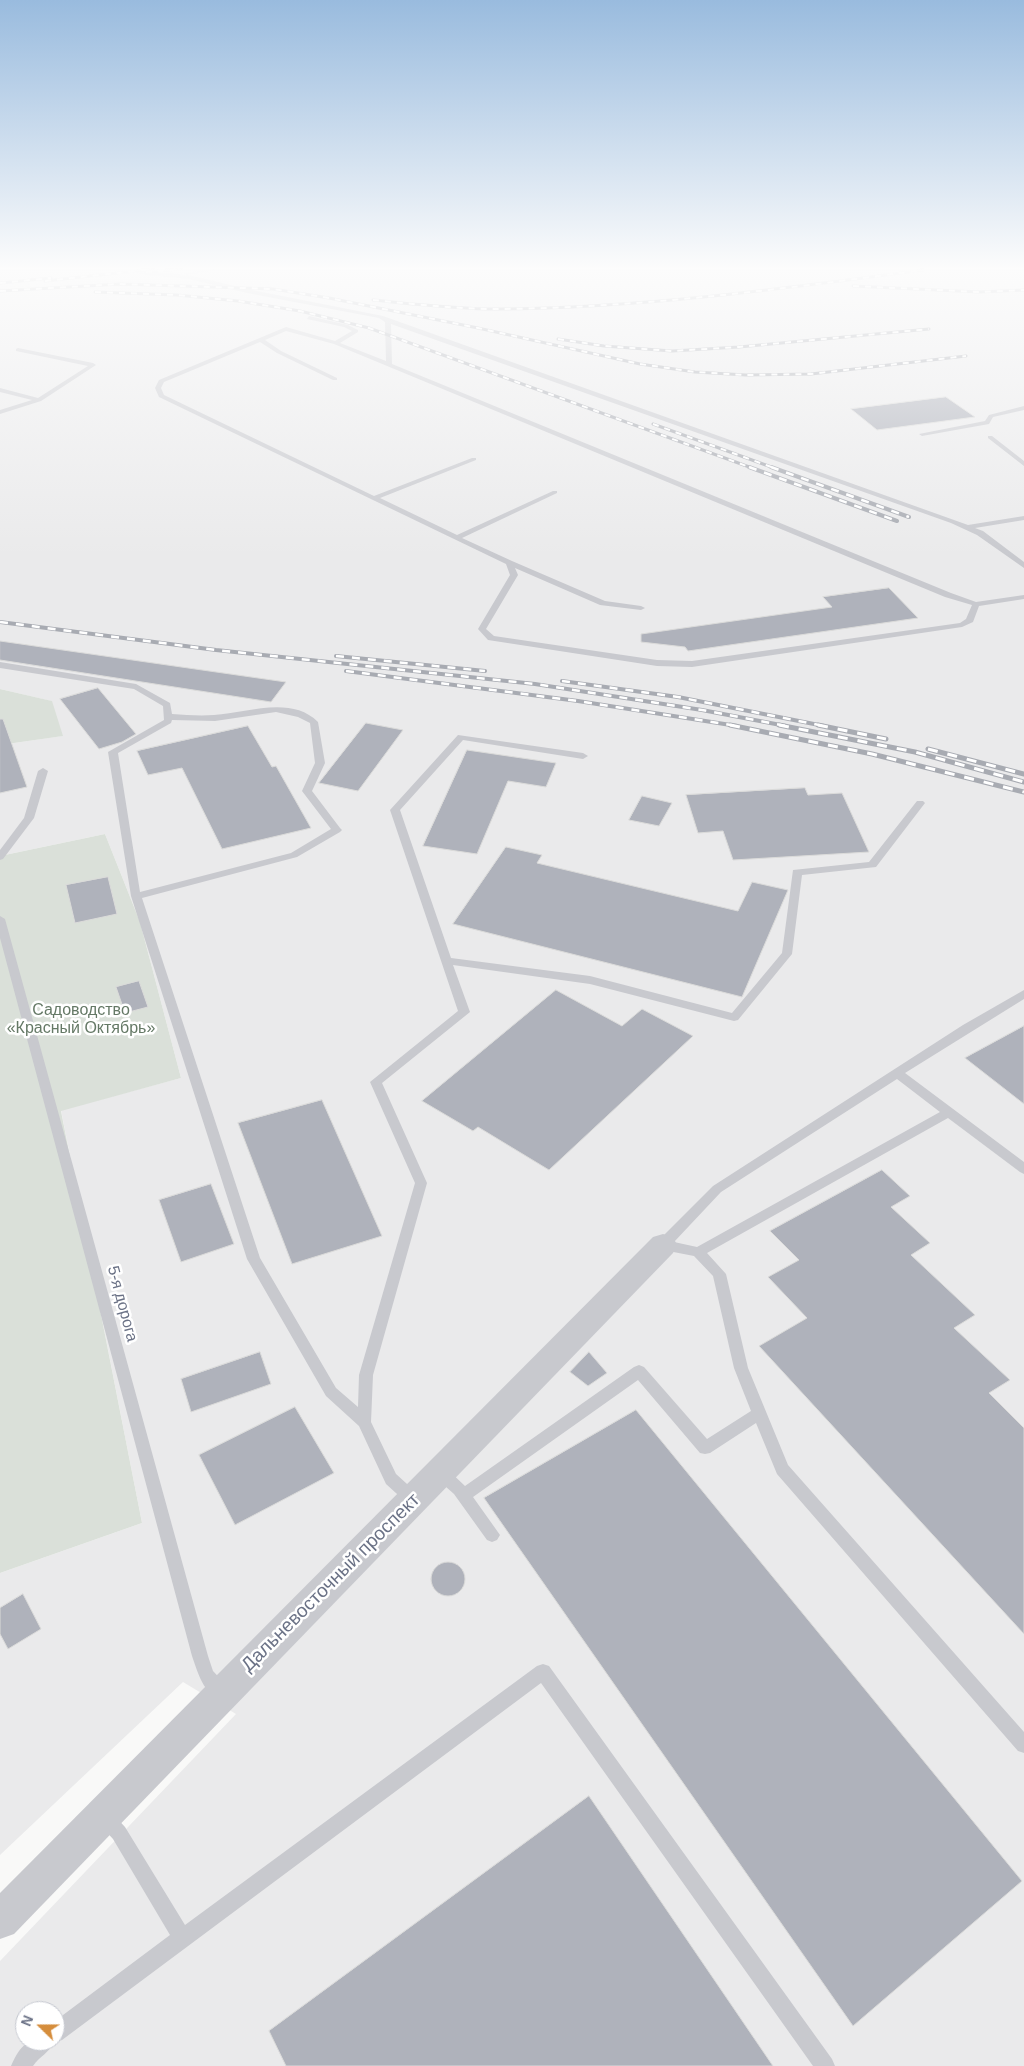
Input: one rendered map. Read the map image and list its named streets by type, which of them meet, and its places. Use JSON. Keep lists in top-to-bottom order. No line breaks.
{"streets":{"street":["Дальневосточный проспект"],"lane":["5-я дорога"]},"crossings":[["5-я дорога","Дальневосточный проспект"]],"parks":["Садоводство «Красный Октябрь»"],"north":"left"}
